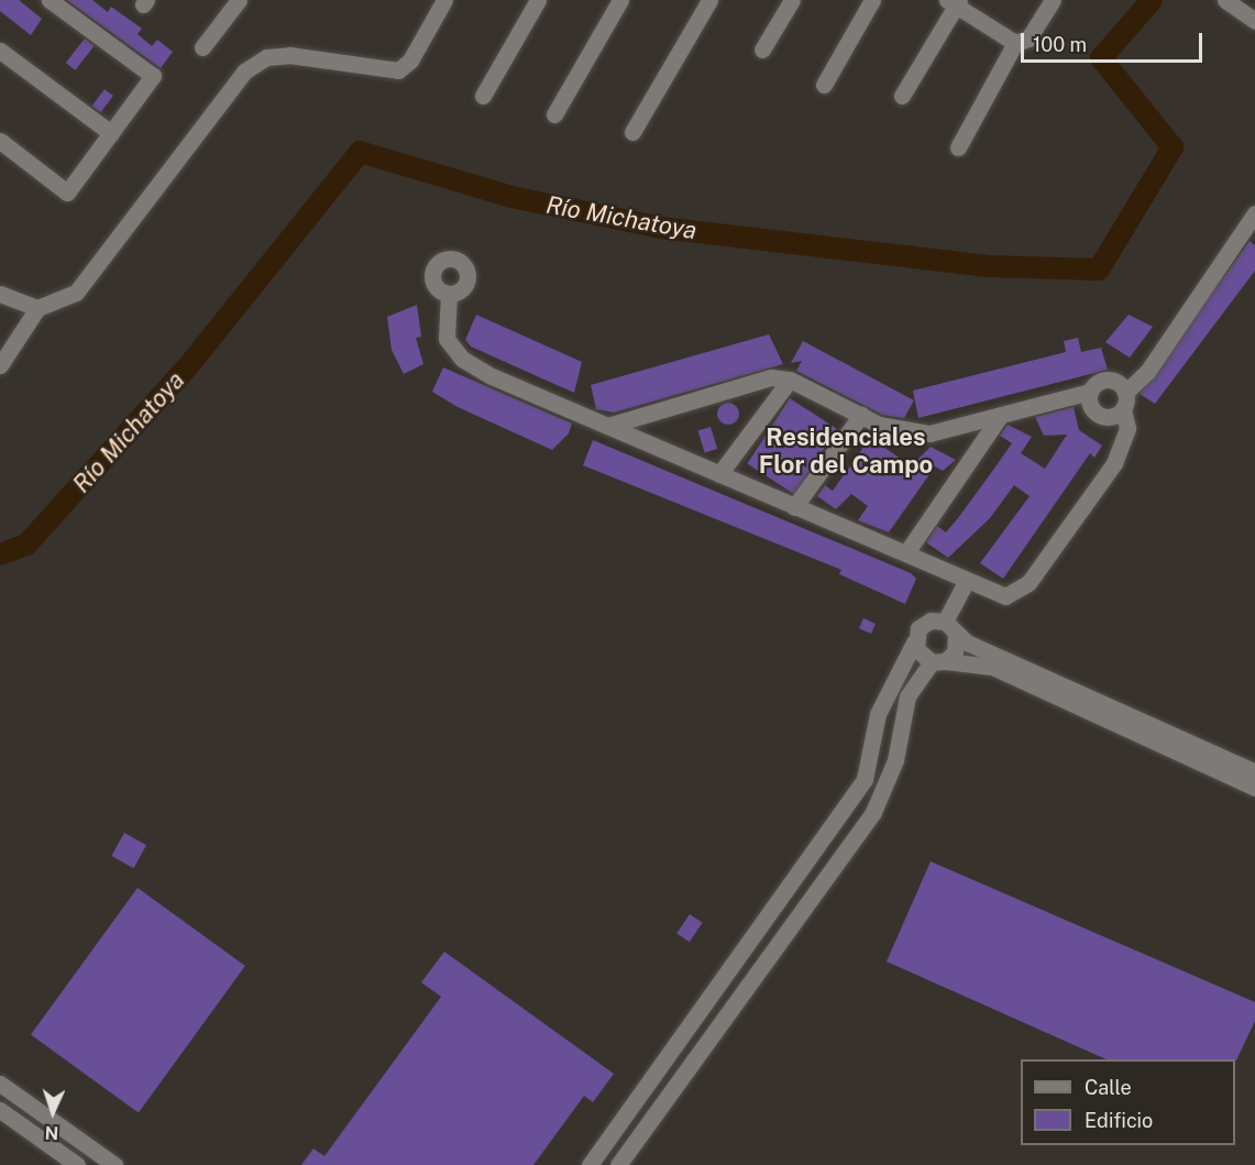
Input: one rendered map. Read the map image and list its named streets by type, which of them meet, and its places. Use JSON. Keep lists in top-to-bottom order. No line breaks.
{"districts":["Residenciales Flor del Campo"],"water":["Río Michatoya"],"legend":["Calle","Edificio"],"scale_bar":"100 m","north":"bottom"}
